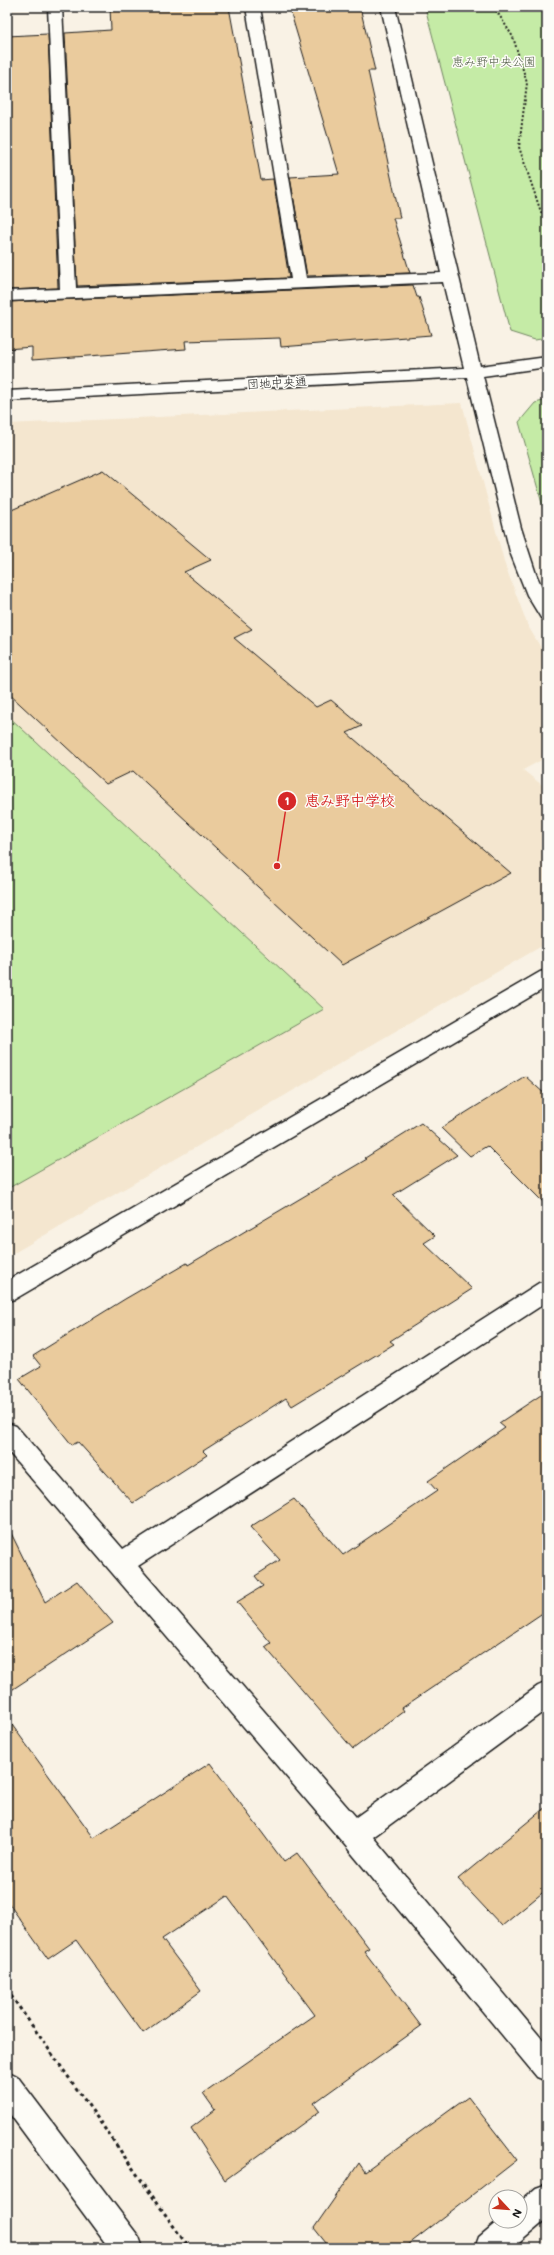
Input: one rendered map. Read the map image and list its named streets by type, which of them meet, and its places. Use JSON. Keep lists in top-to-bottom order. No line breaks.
{"streets":{"street":["団地中央通"]},"parks":["恵み野中央公園"],"places":["恵み野中学校"],"north":"bottom right"}
